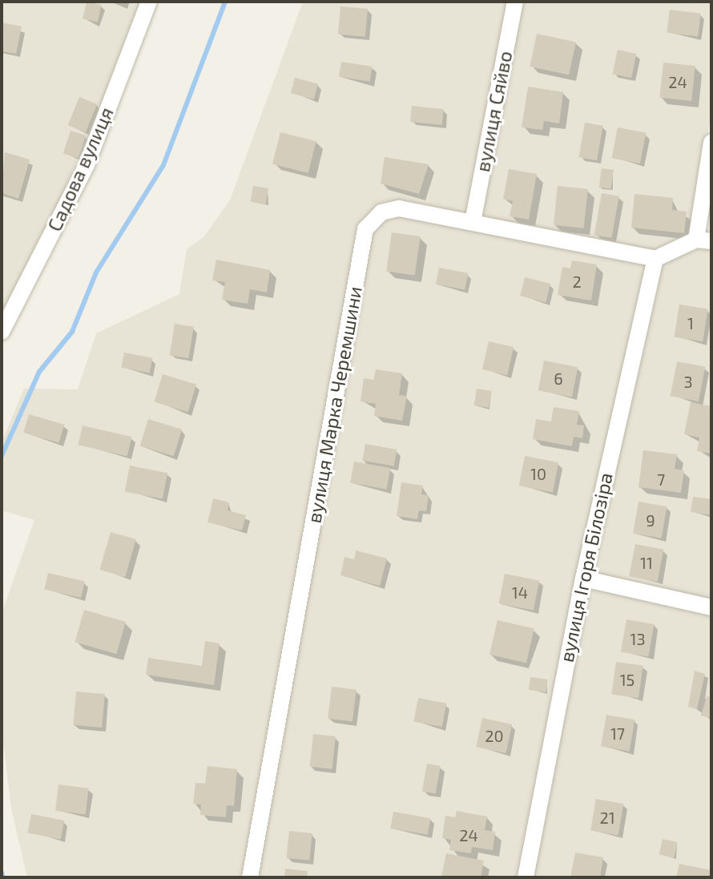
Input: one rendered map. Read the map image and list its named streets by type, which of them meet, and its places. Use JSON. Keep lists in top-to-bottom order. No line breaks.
{"streets":{"street":["вулиця Сяйво","Садова вулиця","вулиця Марка Черемшини","вулиця Ігоря Білозіра"]},"crossings":[["вулиця Сяйво","вулиця Марка Черемшини"],["вулиця Марка Черемшини","вулиця Ігоря Білозіра"]],"house_numbers":["24","2","1","6","3","10","7","9","11","14","13","15","17","20","21","24"]}
